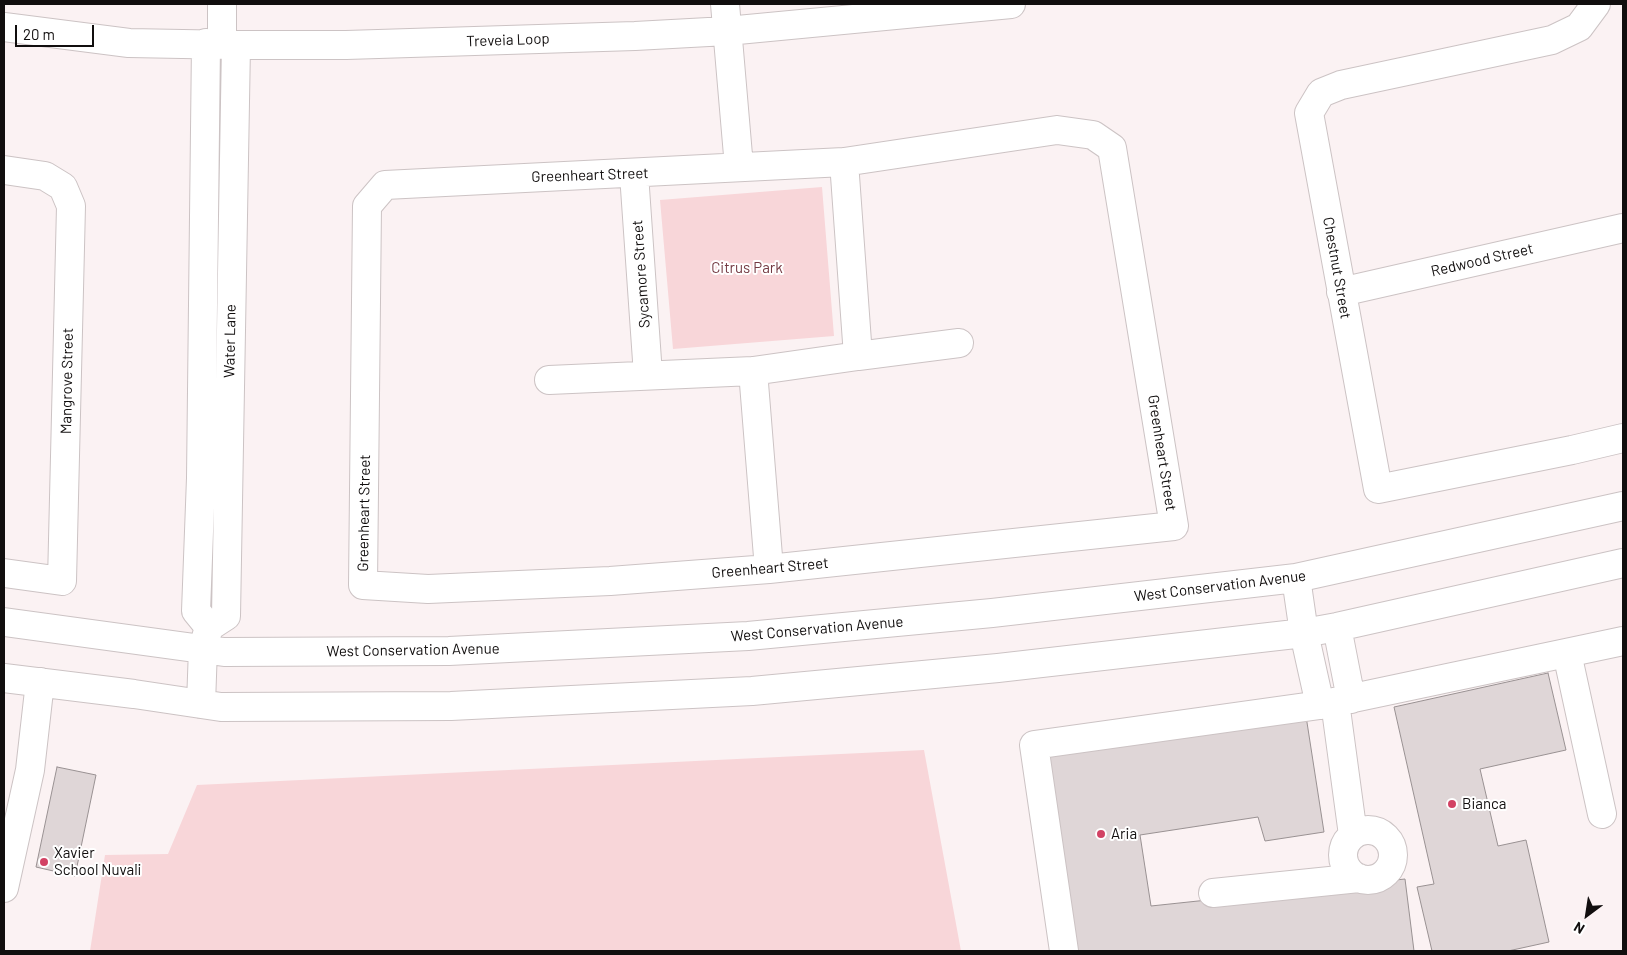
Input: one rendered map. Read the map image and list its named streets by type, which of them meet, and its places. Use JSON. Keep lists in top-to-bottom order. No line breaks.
{"streets":{"street":["Treveia Loop","Greenheart Street","Redwood Street","Chestnut Street","Sycamore Street","Water Lane","Mangrove Street","West Conservation Avenue"]},"crossings":[["Treveia Loop","Water Lane"],["Greenheart Street","Sycamore Street"],["Redwood Street","Chestnut Street"],["Water Lane","West Conservation Avenue"]],"parks":["Citrus Park"],"places":["Bianca","Aria","Xavier School Nuvali"],"scale_bar":"20 m","north":"bottom left"}
